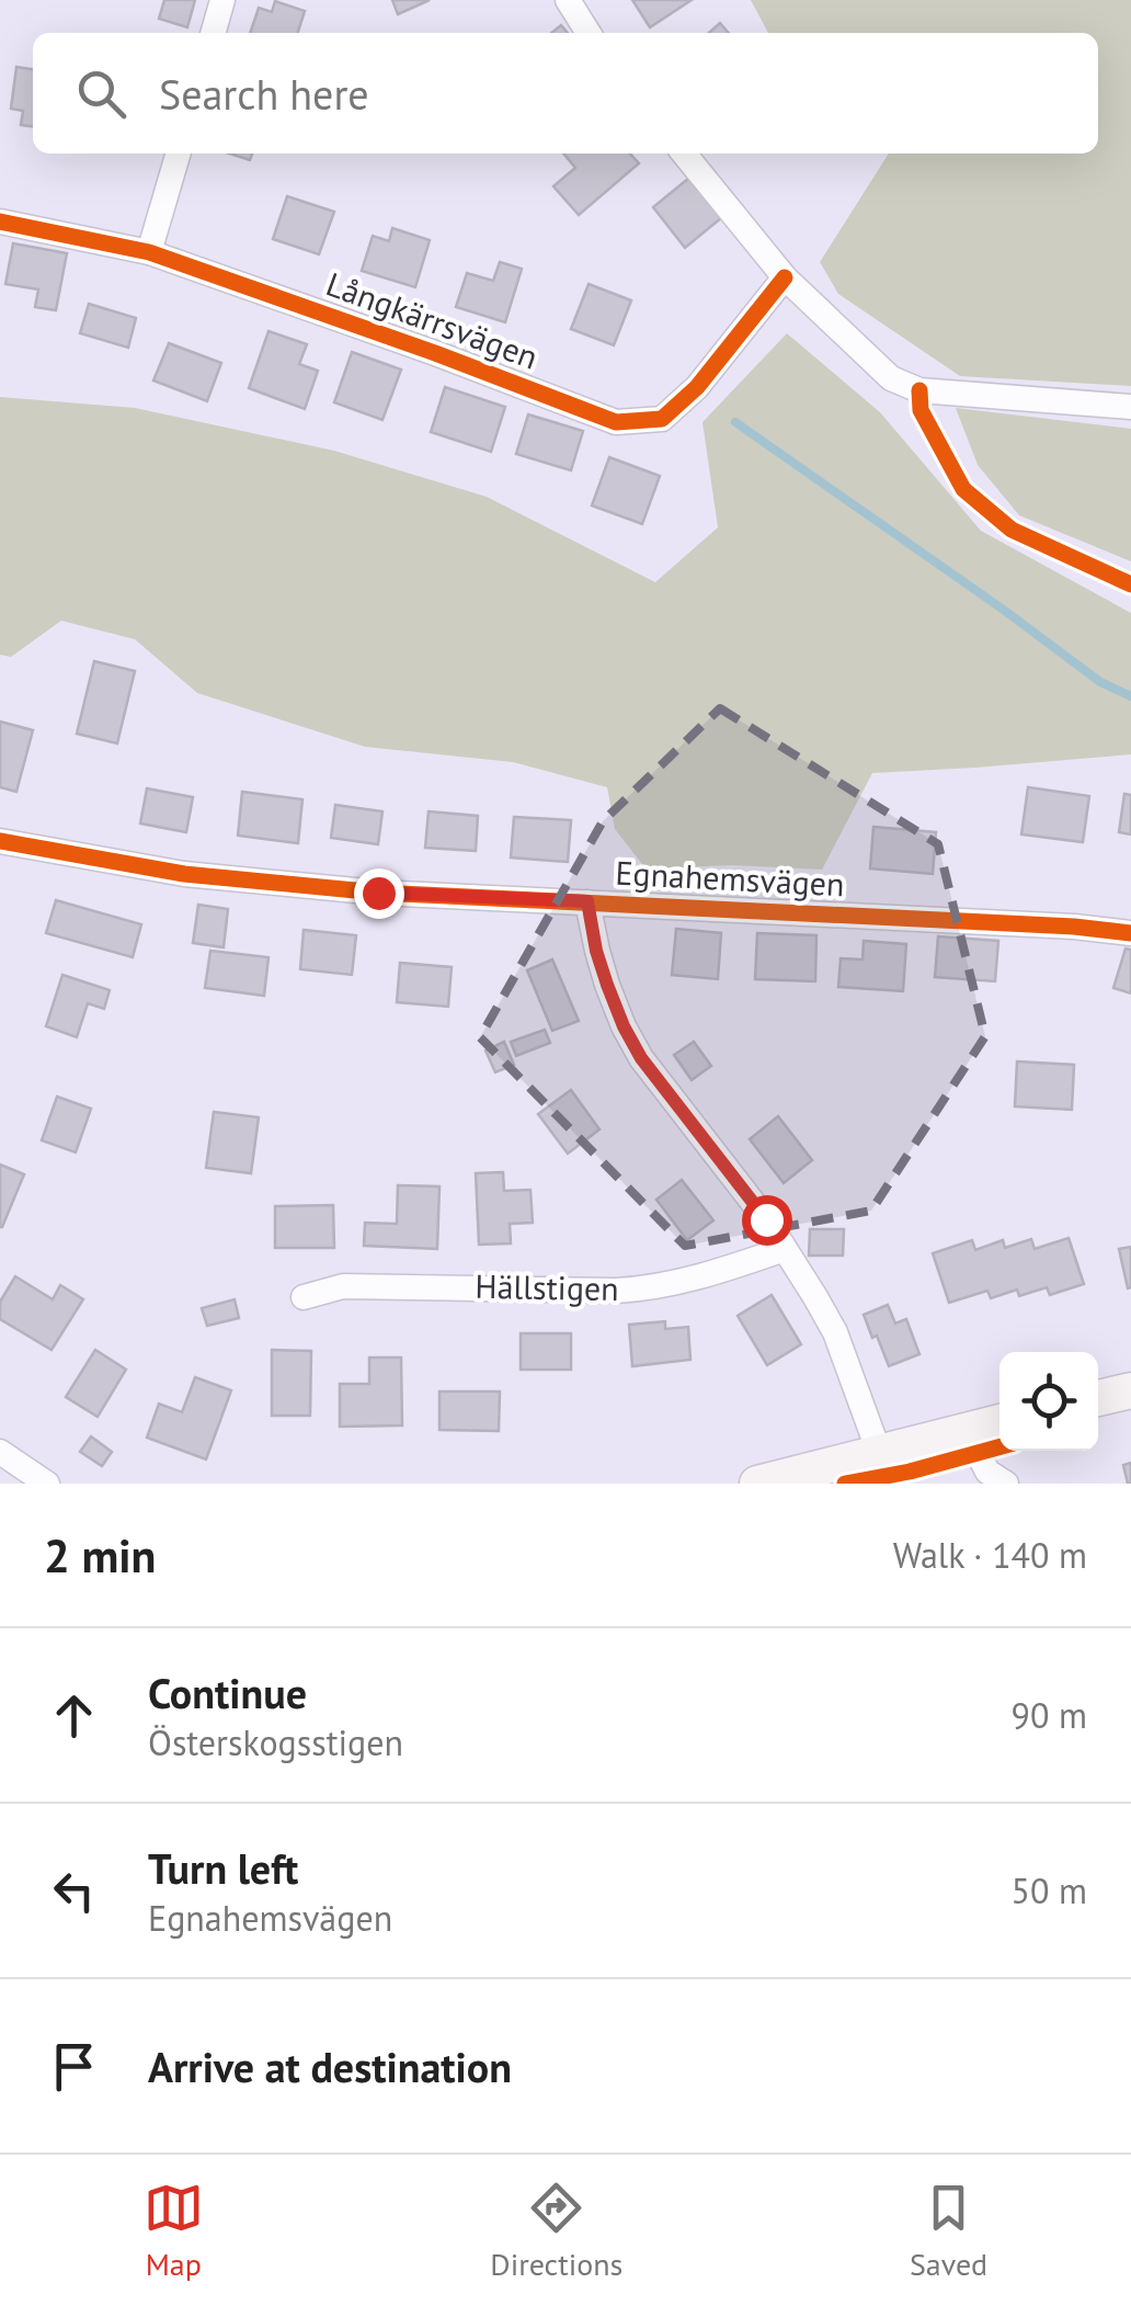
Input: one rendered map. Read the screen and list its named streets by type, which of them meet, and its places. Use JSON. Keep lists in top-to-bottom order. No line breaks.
{"streets":{"street":["Långkärrsvägen","Egnahemsvägen","Hällstigen"]},"page":{"search":"Search here","heading":["2 min","Walk · 140 m"],"list":[["Continue","Österskogsstigen","90 m"],["Turn left","Egnahemsvägen","50 m"],"Arrive at destination"],"nav":["Map","Directions","Saved"]}}
